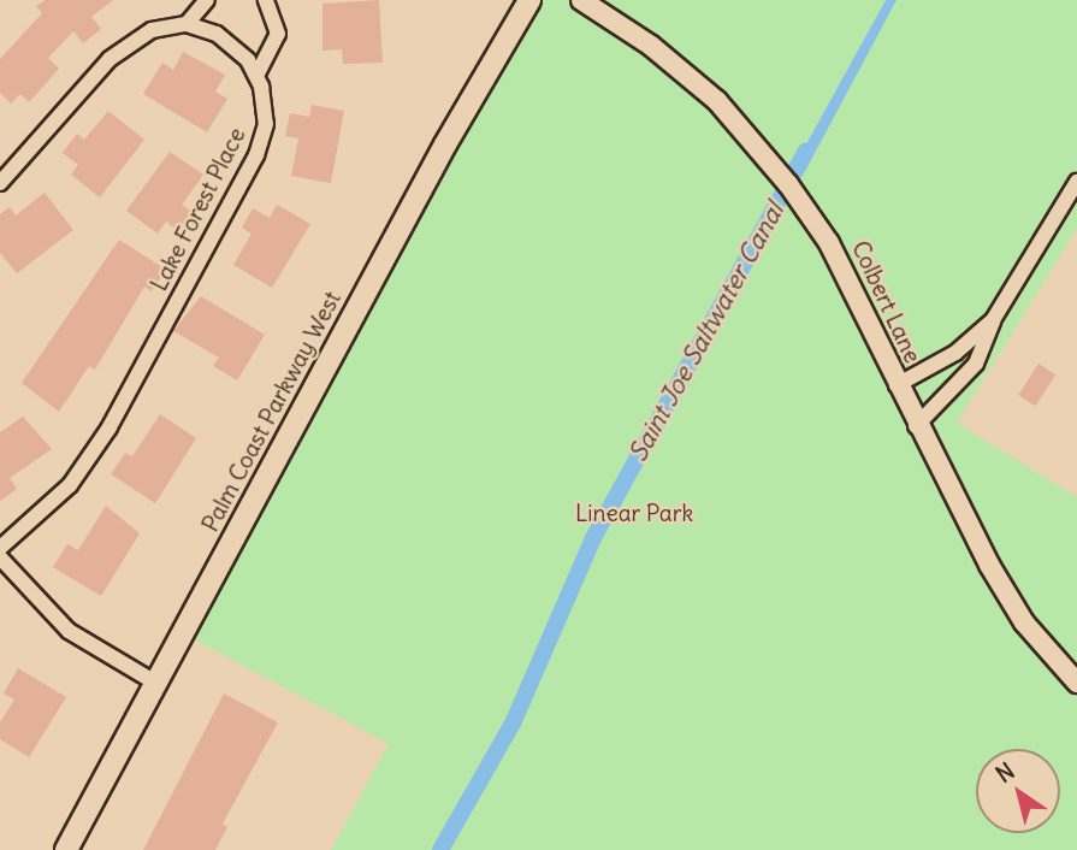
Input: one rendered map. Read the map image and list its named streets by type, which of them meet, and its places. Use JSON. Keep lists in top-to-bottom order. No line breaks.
{"streets":{"main road":["Palm Coast Parkway West"],"street":["Lake Forest Place","Colbert Lane"]},"water":["Saint Joe Saltwater Canal"],"parks":["Linear Park"],"north":"top left"}
